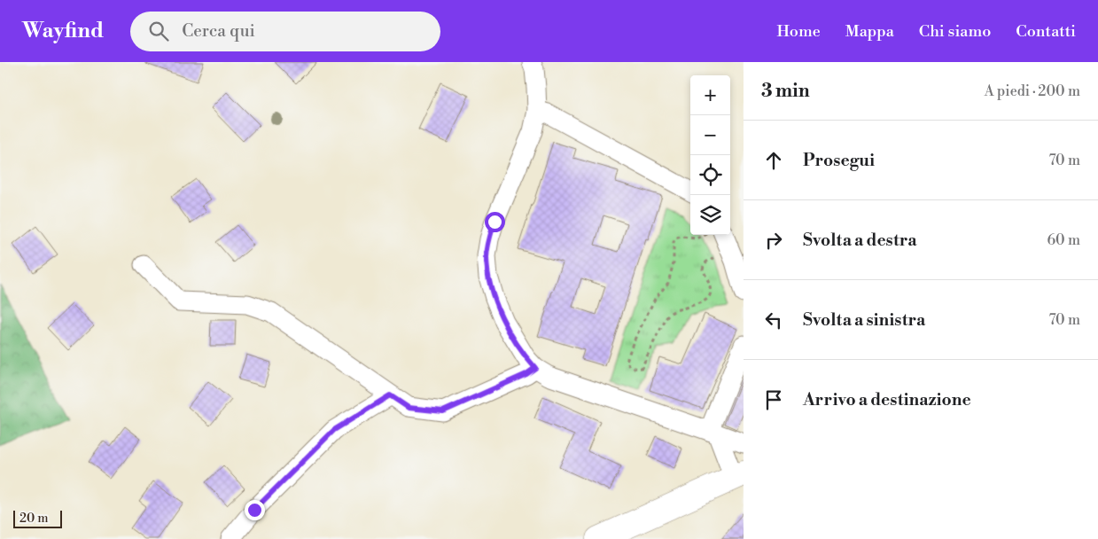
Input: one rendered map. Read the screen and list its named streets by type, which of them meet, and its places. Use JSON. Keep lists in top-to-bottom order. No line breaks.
{"scale_bar":"20 m","page":{"header":"Wayfind","search":"Cerca qui","nav":["Home","Mappa","Chi siamo","Contatti"],"heading":["3 min","A piedi · 200 m"],"map_buttons":["+","−"],"list":[["Prosegui","70 m"],["Svolta a destra","60 m"],["Svolta a sinistra","70 m"],"Arrivo a destinazione"],"scale":"20 m"}}
